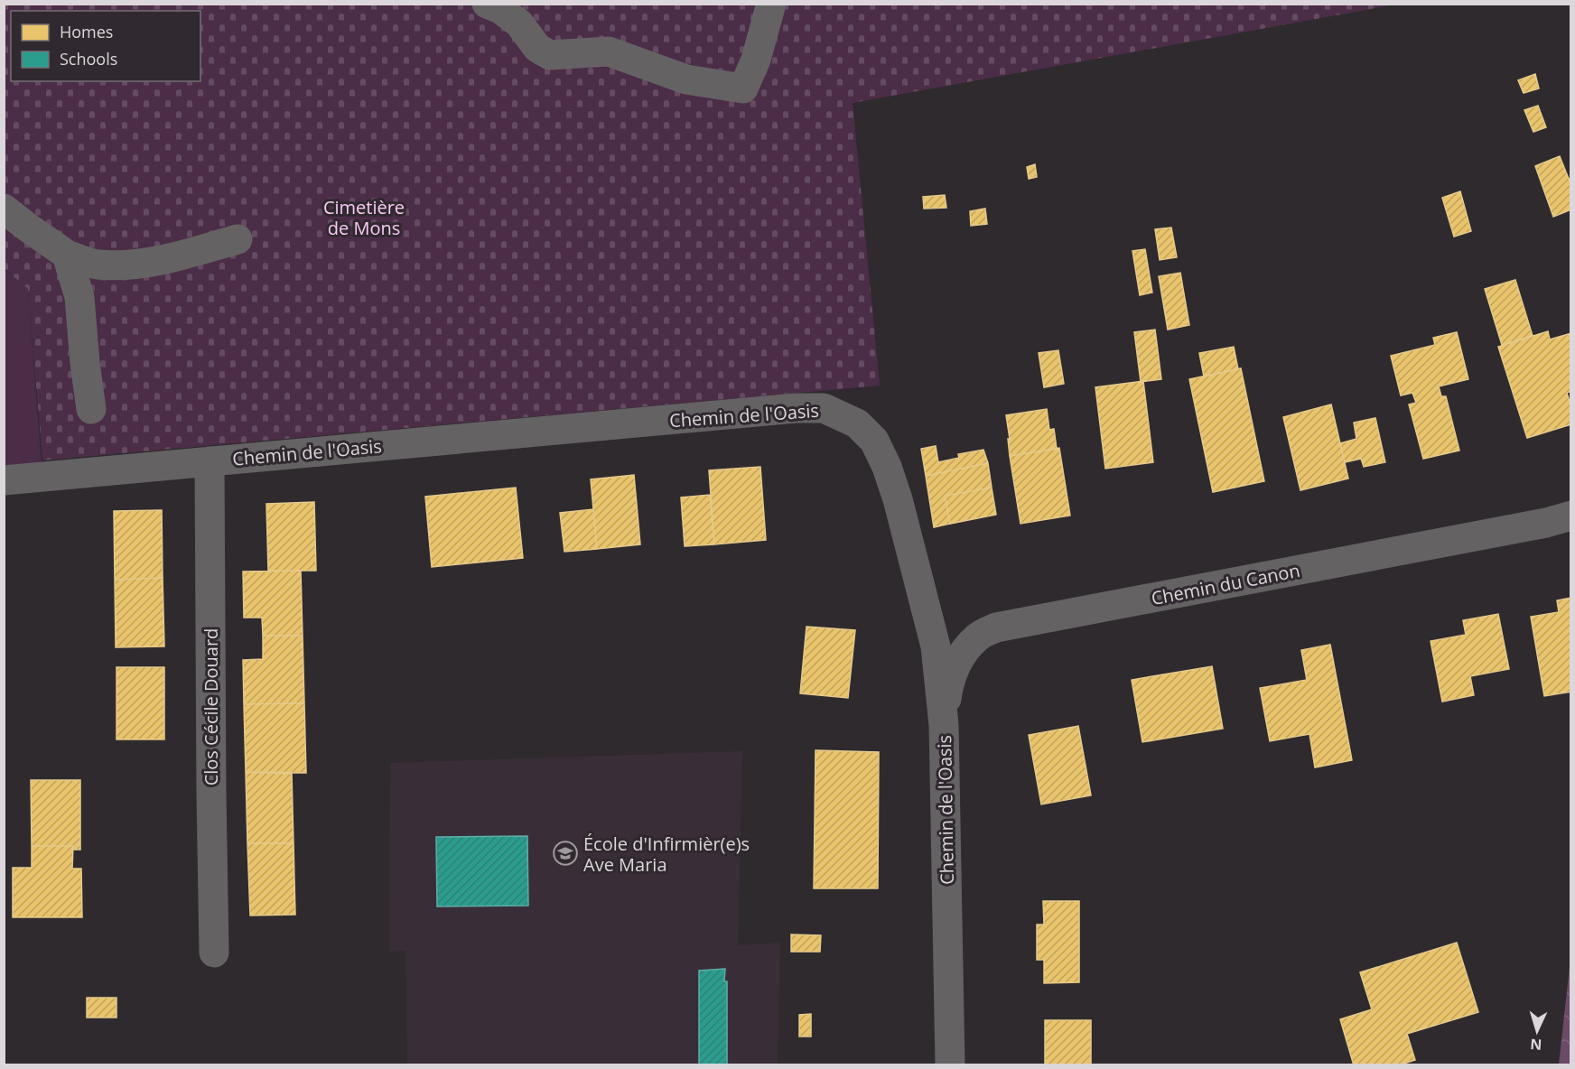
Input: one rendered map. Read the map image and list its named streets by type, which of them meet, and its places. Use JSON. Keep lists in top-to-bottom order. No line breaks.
{"streets":{"street":["Chemin de l'Oasis","Chemin du Canon","Clos Cécile Douard"]},"crossings":[["Chemin de l'Oasis","Chemin du Canon"],["Chemin de l'Oasis","Clos Cécile Douard"]],"parks":["Cimetière de Mons"],"places":{"school or university":["École d'Infirmièr(e)s Ave Maria"]},"legend":["Homes","Schools"],"north":"bottom"}
